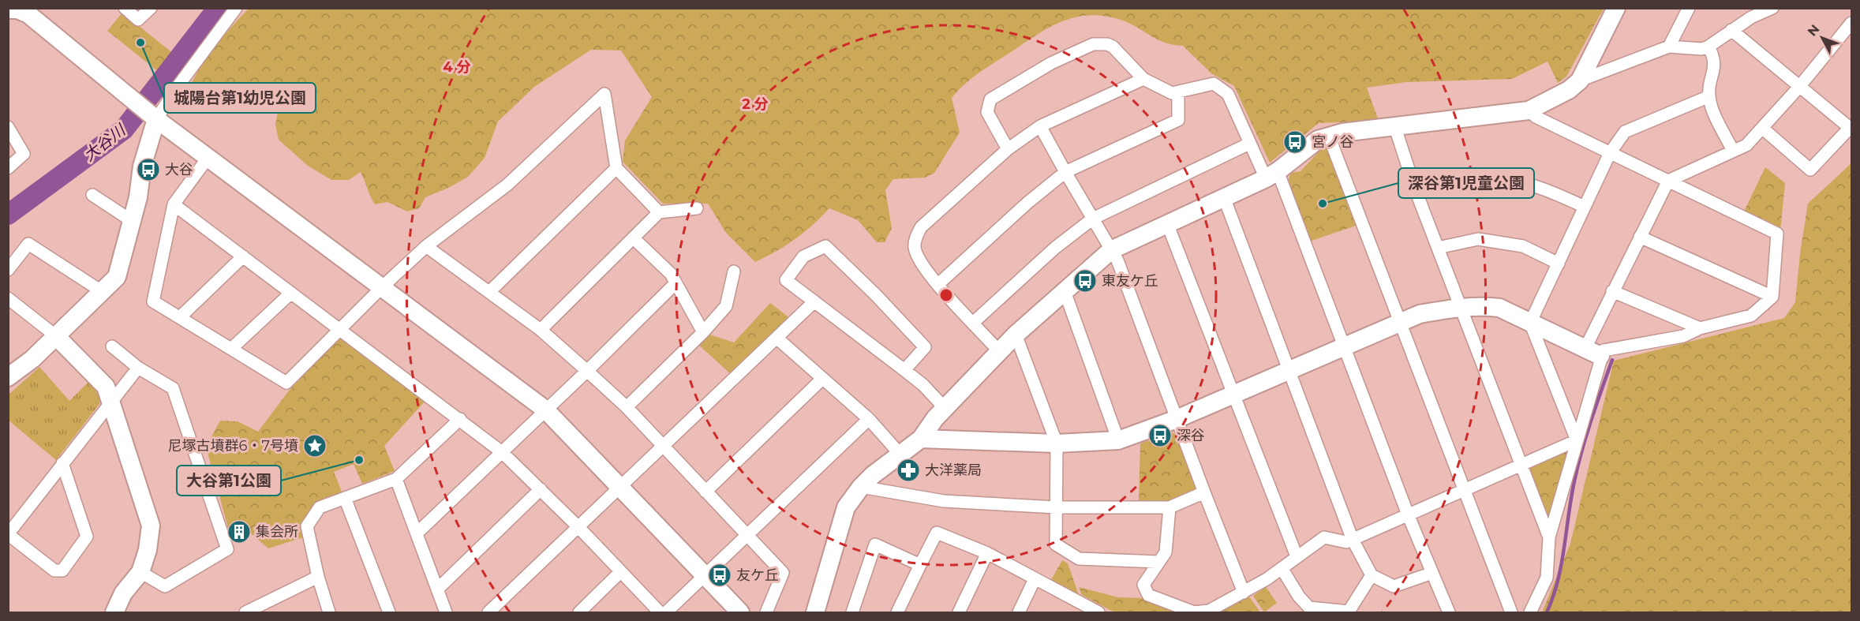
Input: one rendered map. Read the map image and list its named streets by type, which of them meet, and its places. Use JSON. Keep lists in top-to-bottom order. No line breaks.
{"water":["大谷川"],"places":{"other":["城陽台第1幼児公園","深谷第1児童公園","大谷第1公園"],"bus stop":["宮ノ谷","大谷","東友ケ丘","深谷","友ケ丘"],"place":["尼塚古墳群6・7号墳"],"pharmacy":["大洋薬局"],"building":["集会所"]},"north":"top left","rings":["4 分","2 分"]}
